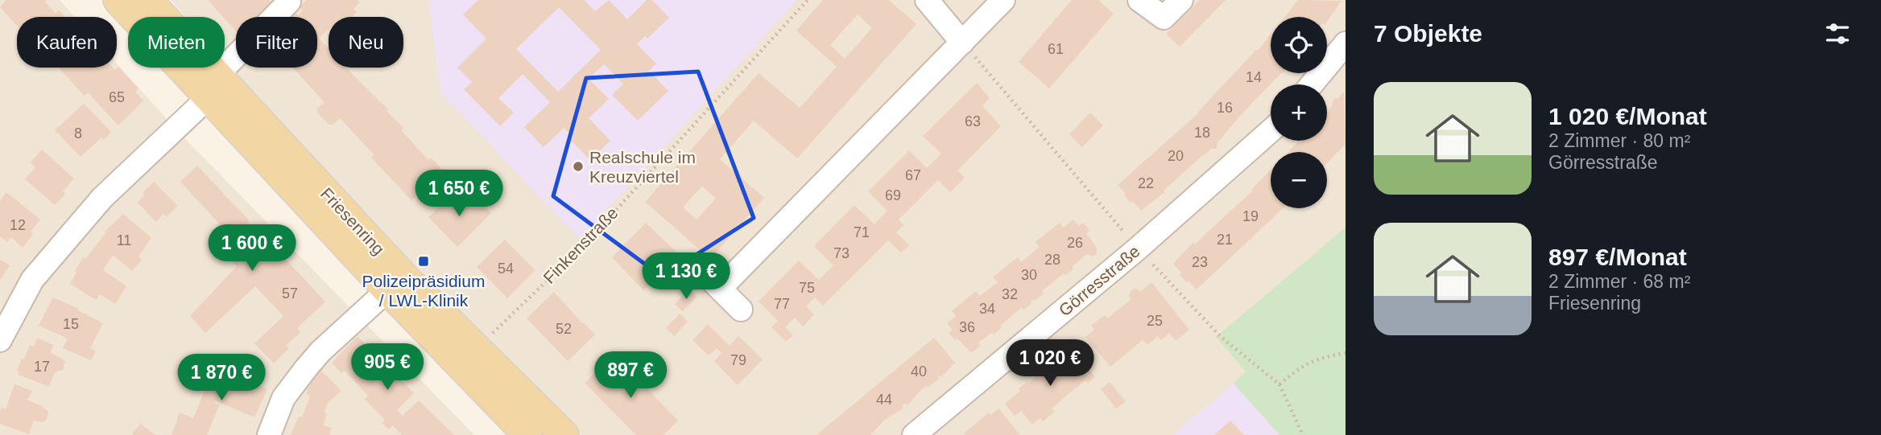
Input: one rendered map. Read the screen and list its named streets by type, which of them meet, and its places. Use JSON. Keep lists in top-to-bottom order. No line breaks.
{"streets":{"main road":["Friesenring"],"street":["Görresstraße"],"path":["Finkenstraße"]},"places":{"other":["Realschule im Kreuzviertel"],"transit":["Polizeipräsidium / LWL-Klinik"]},"house_numbers":["61","14","65","16","63","18","8","20","67","22","69","19","12","71","21","11","26","73","28","23","54","30","75","57","32","77","34","25","15","36","52","79","17","40","44"],"page":{"heading":"7 Objekte","map_buttons":["+","−"],"chip":["Kaufen","Mieten","Filter","Neu"],"list":[{"name":"1 020 €/Monat","note":"2 Zimmer · 80 m² · Görresstraße"},{"name":"897 €/Monat","note":"2 Zimmer · 68 m² · Friesenring"}],"price":["1 650 €","1 600 €","1 130 €","1 020 €","905 €","897 €","1 870 €"]}}
